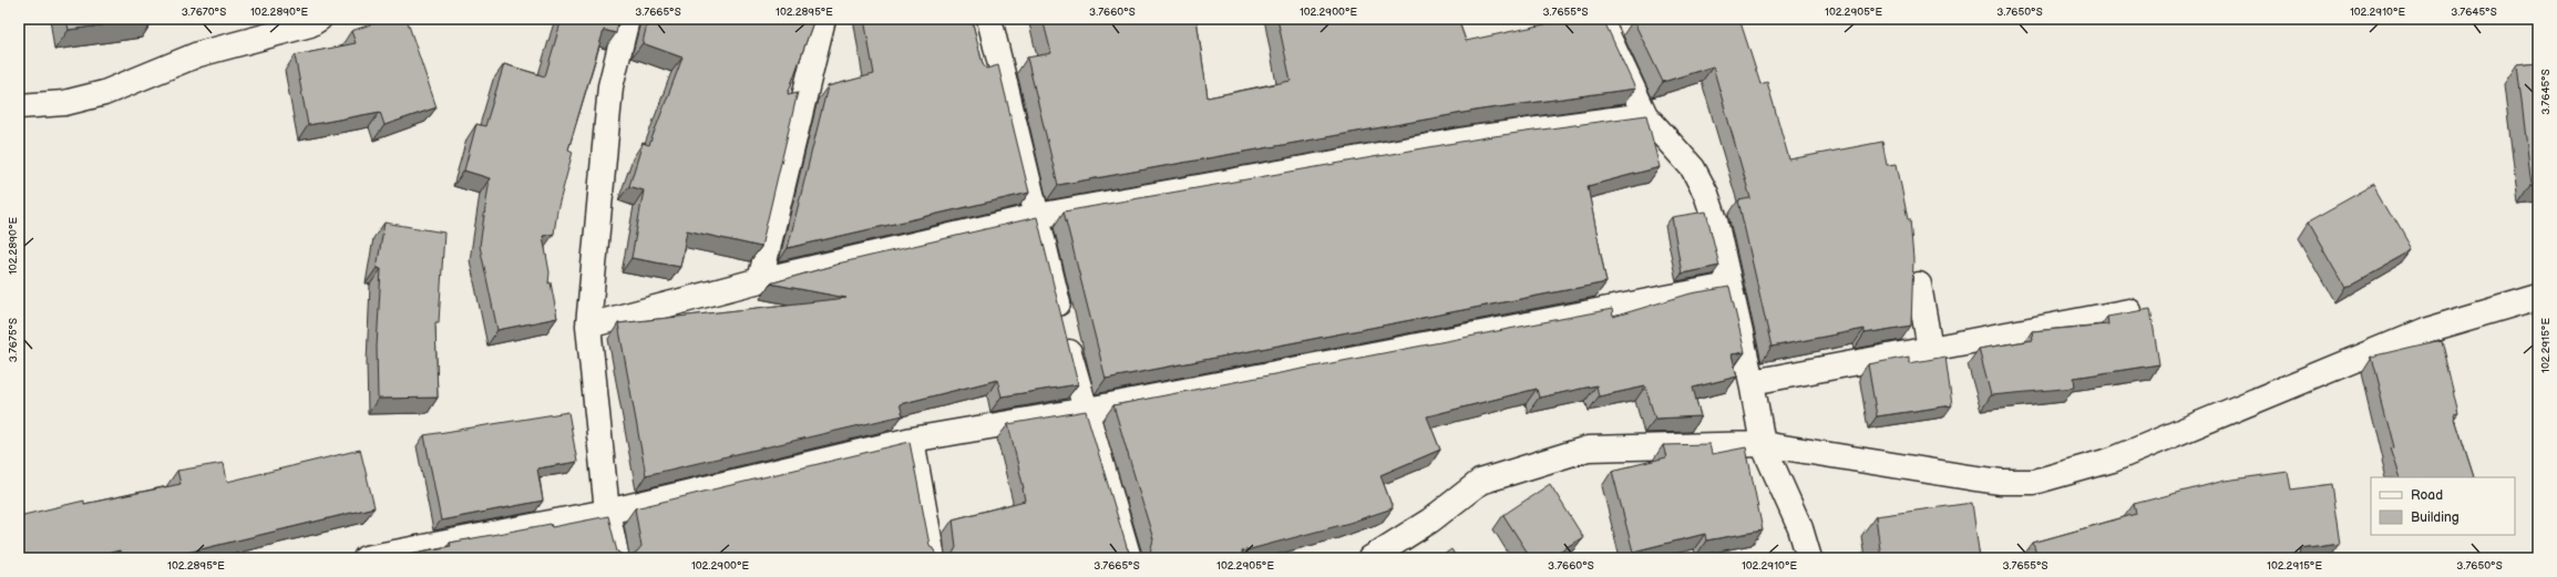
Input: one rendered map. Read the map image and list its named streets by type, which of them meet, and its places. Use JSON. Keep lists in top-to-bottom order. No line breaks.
{"legend":["Road","Building"],"coordinates":["3.7670°S","102.2890°E","3.7665°S","102.2895°E","3.7660°S","102.2900°E","3.7655°S","102.2905°E","3.7650°S","102.2910°E","3.7645°S","3.7675°S","102.2915°E"]}
